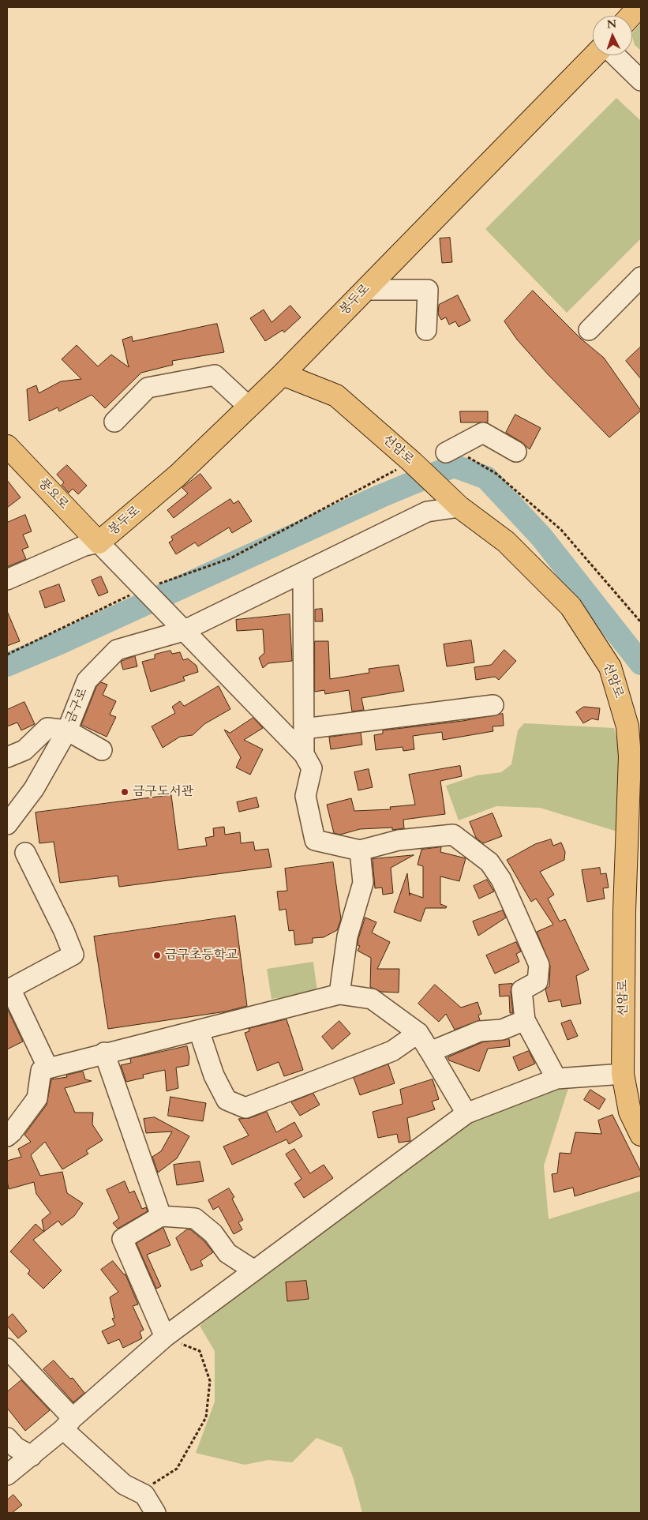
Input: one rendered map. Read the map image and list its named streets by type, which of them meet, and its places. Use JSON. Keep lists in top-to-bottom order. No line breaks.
{"streets":{"main road":["봉두로","선암로","풍요로"],"street":["금구로"]},"crossings":[["봉두로","선암로"],["봉두로","풍요로"],["선암로","금구로"]],"places":["금구도서관","금구초등학교"],"north":"top"}
